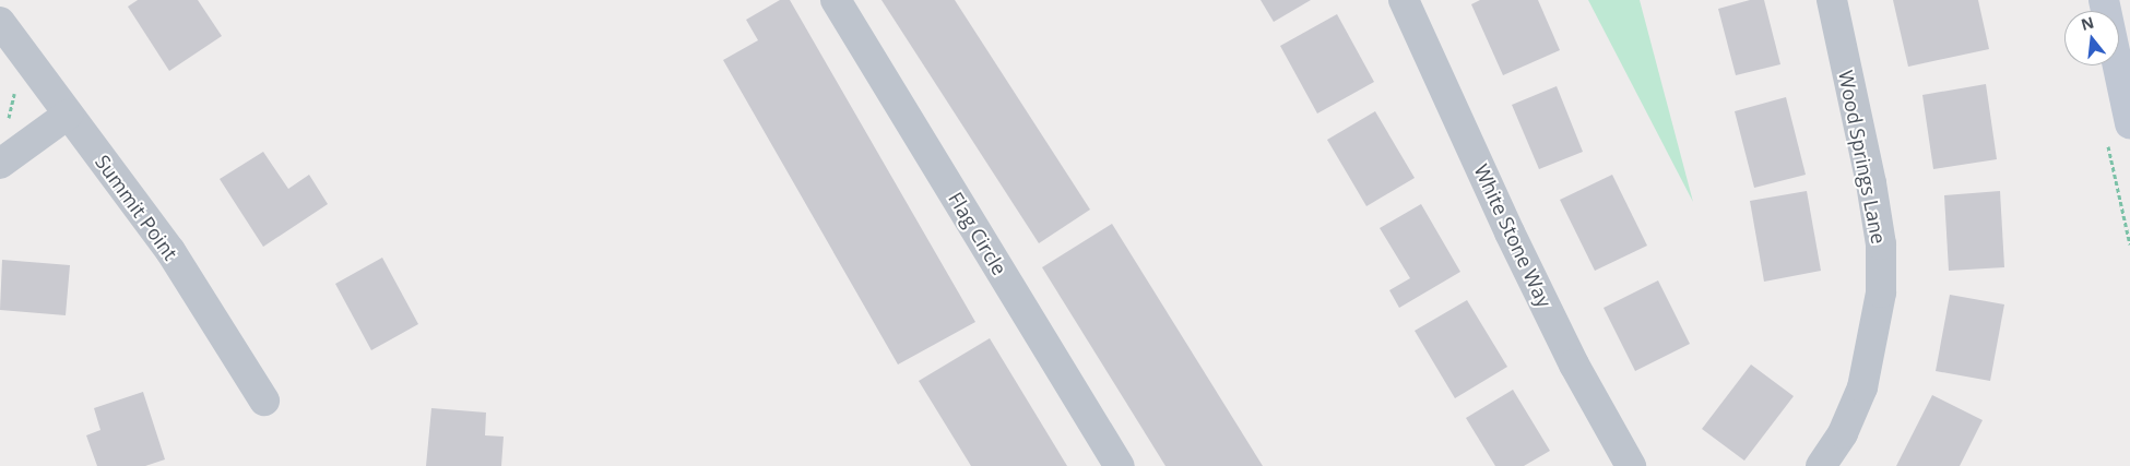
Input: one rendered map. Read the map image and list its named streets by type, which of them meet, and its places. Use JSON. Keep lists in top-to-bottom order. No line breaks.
{"streets":{"street":["Wood Springs Lane","Summit Point","Flag Circle","White Stone Way"]},"north":"top"}
